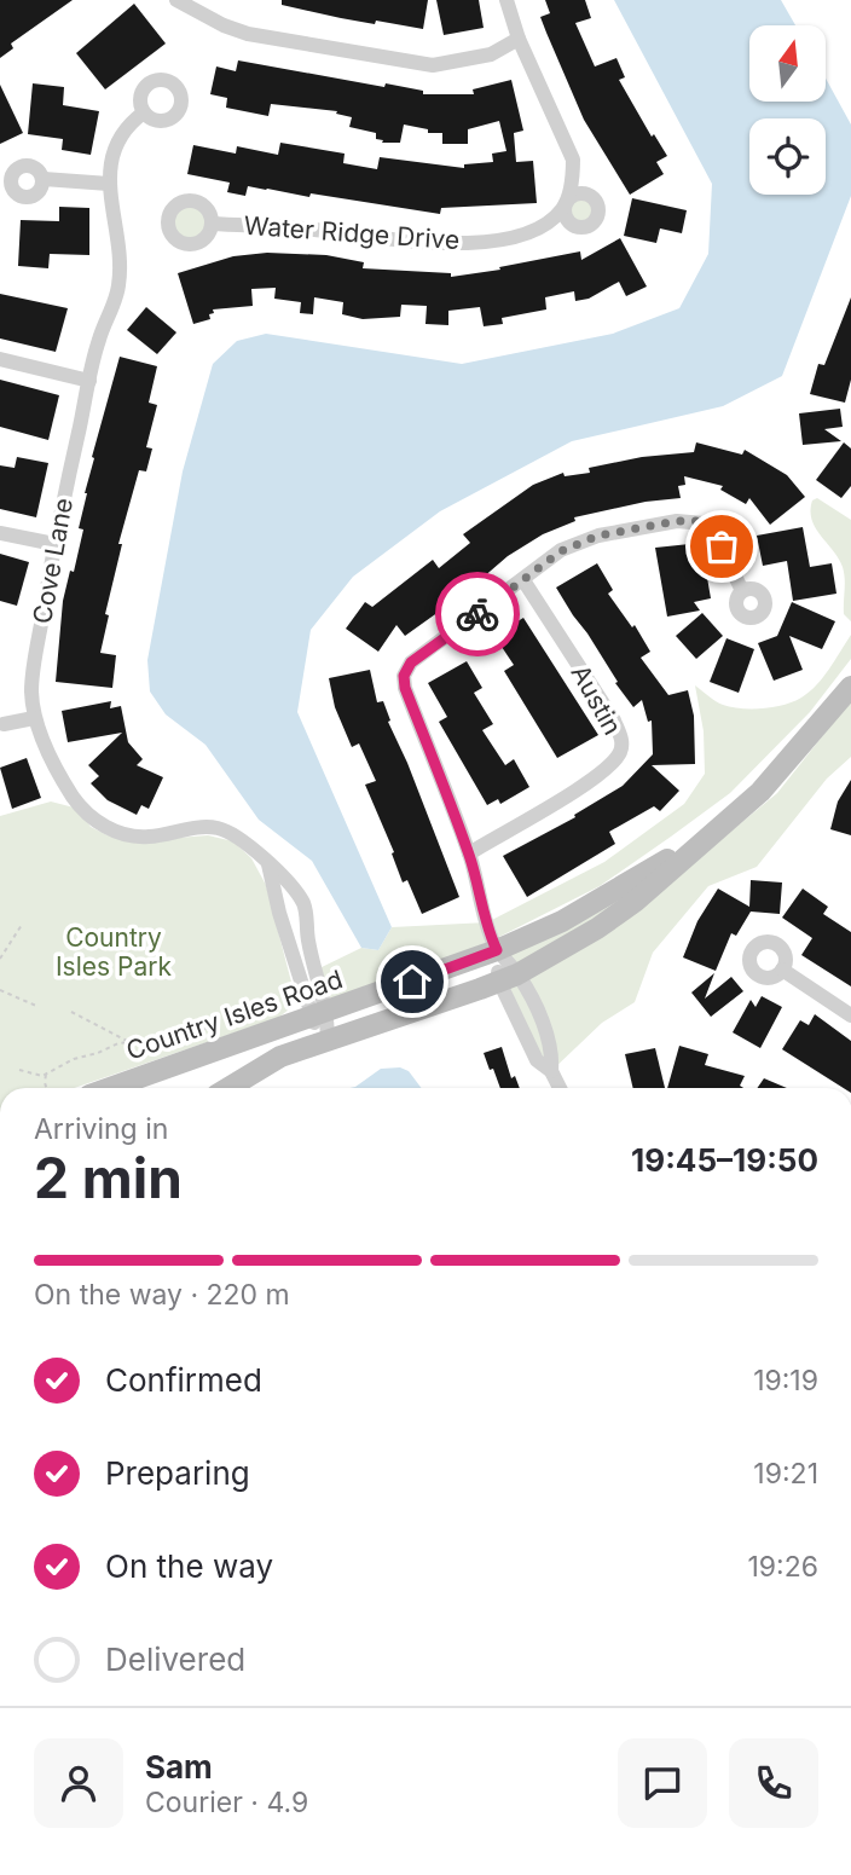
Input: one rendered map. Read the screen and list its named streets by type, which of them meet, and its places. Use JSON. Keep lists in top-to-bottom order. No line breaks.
{"streets":{"street":["Water Ridge Drive","Cove Lane","Austin","Country Isles Road"]},"crossings":[["Cove Lane","Country Isles Road"]],"parks":["Country Isles Park"],"north":"top","page":{"heading":["2 min","Arriving in","19:45–19:50"],"panel":["Sam","Courier · 4.9"],"bar":"On the way · 220 m","list":[["Confirmed","19:19"],["Preparing","19:21"],["On the way","19:26"],"Delivered"]}}
